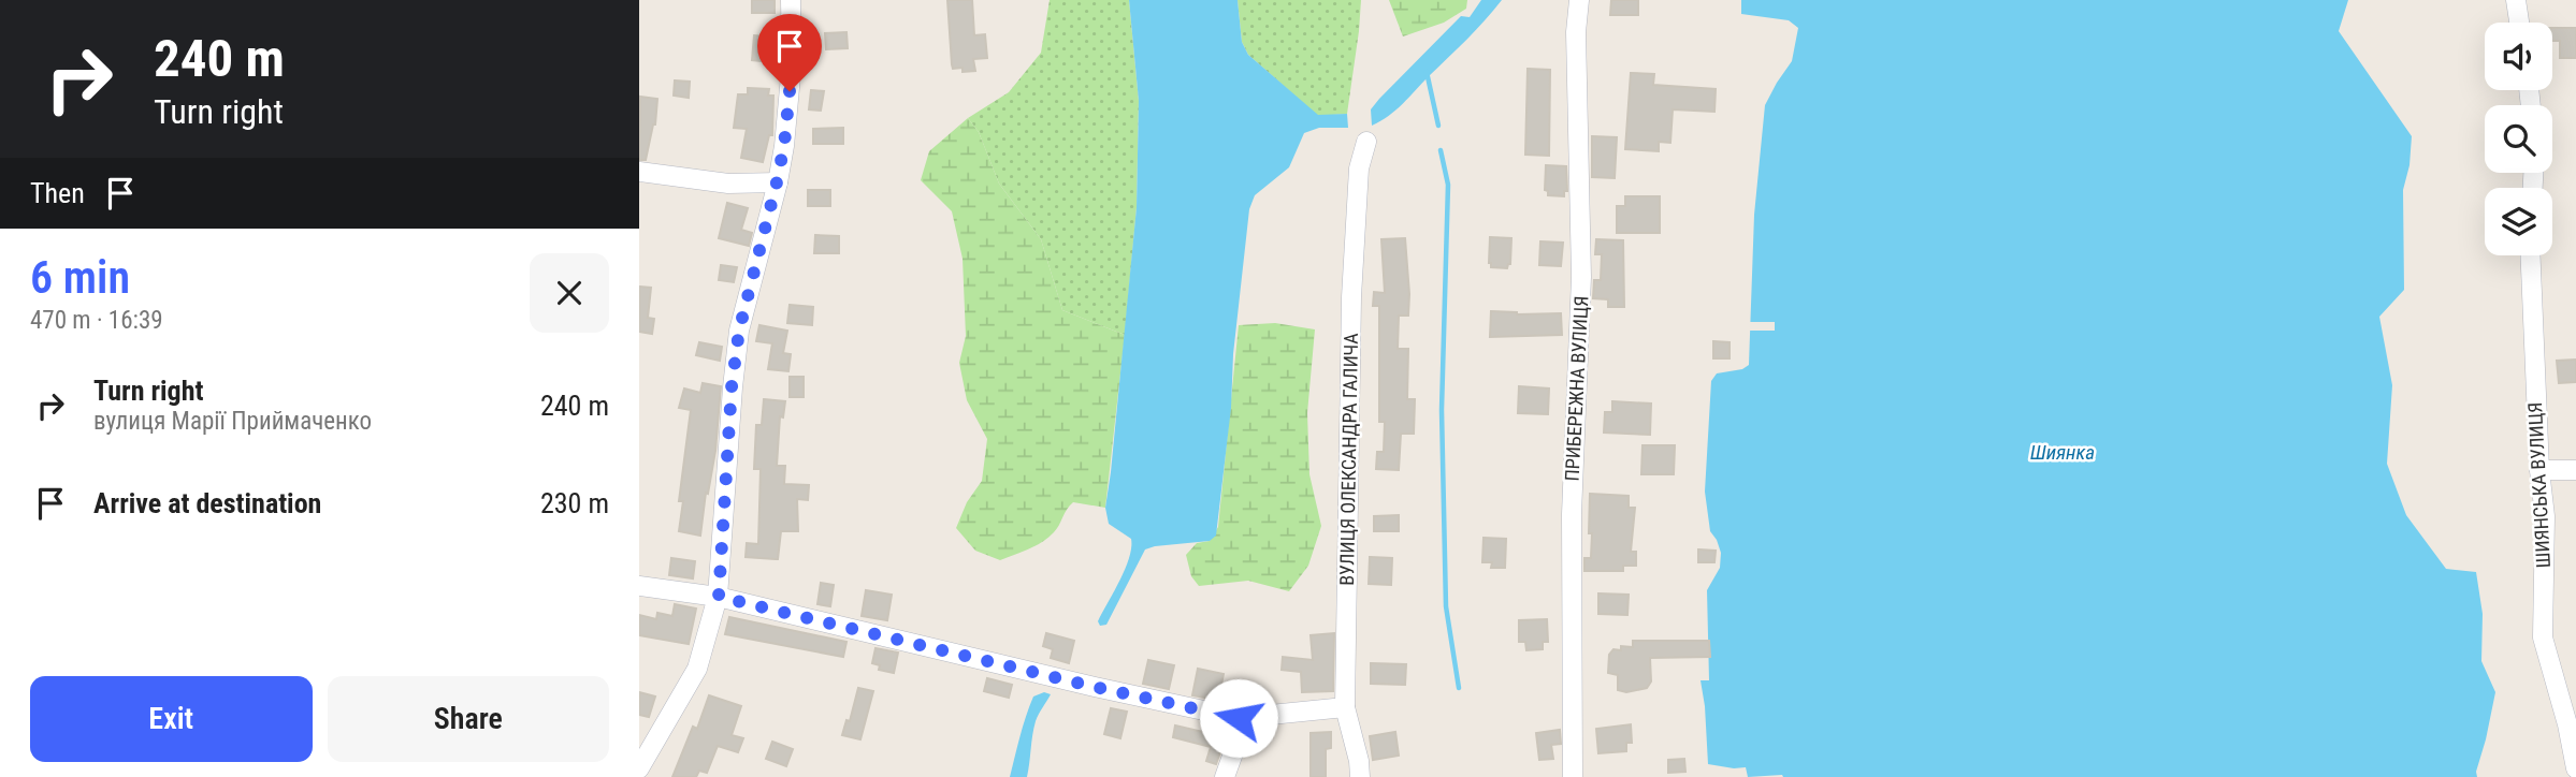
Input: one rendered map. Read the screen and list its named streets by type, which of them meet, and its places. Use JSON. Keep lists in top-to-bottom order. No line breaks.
{"streets":{"street":["ПРИБЕРЕЖНА ВУЛИЦЯ","ВУЛИЦЯ ОЛЕКСАНДРА ГАЛИЧА","ШИЯНСЬКА ВУЛИЦЯ"]},"water":["Шиянка"],"page":{"turn":["240 m","Turn right"],"then":"Then","heading":["6 min","470 m · 16:39"],"list":[{"name":"Turn right","note":"вулиця Марії Приймаченко","value":"240 m"},{"name":"Arrive at destination","value":"230 m"}],"buttons":["Exit","Share"]}}
